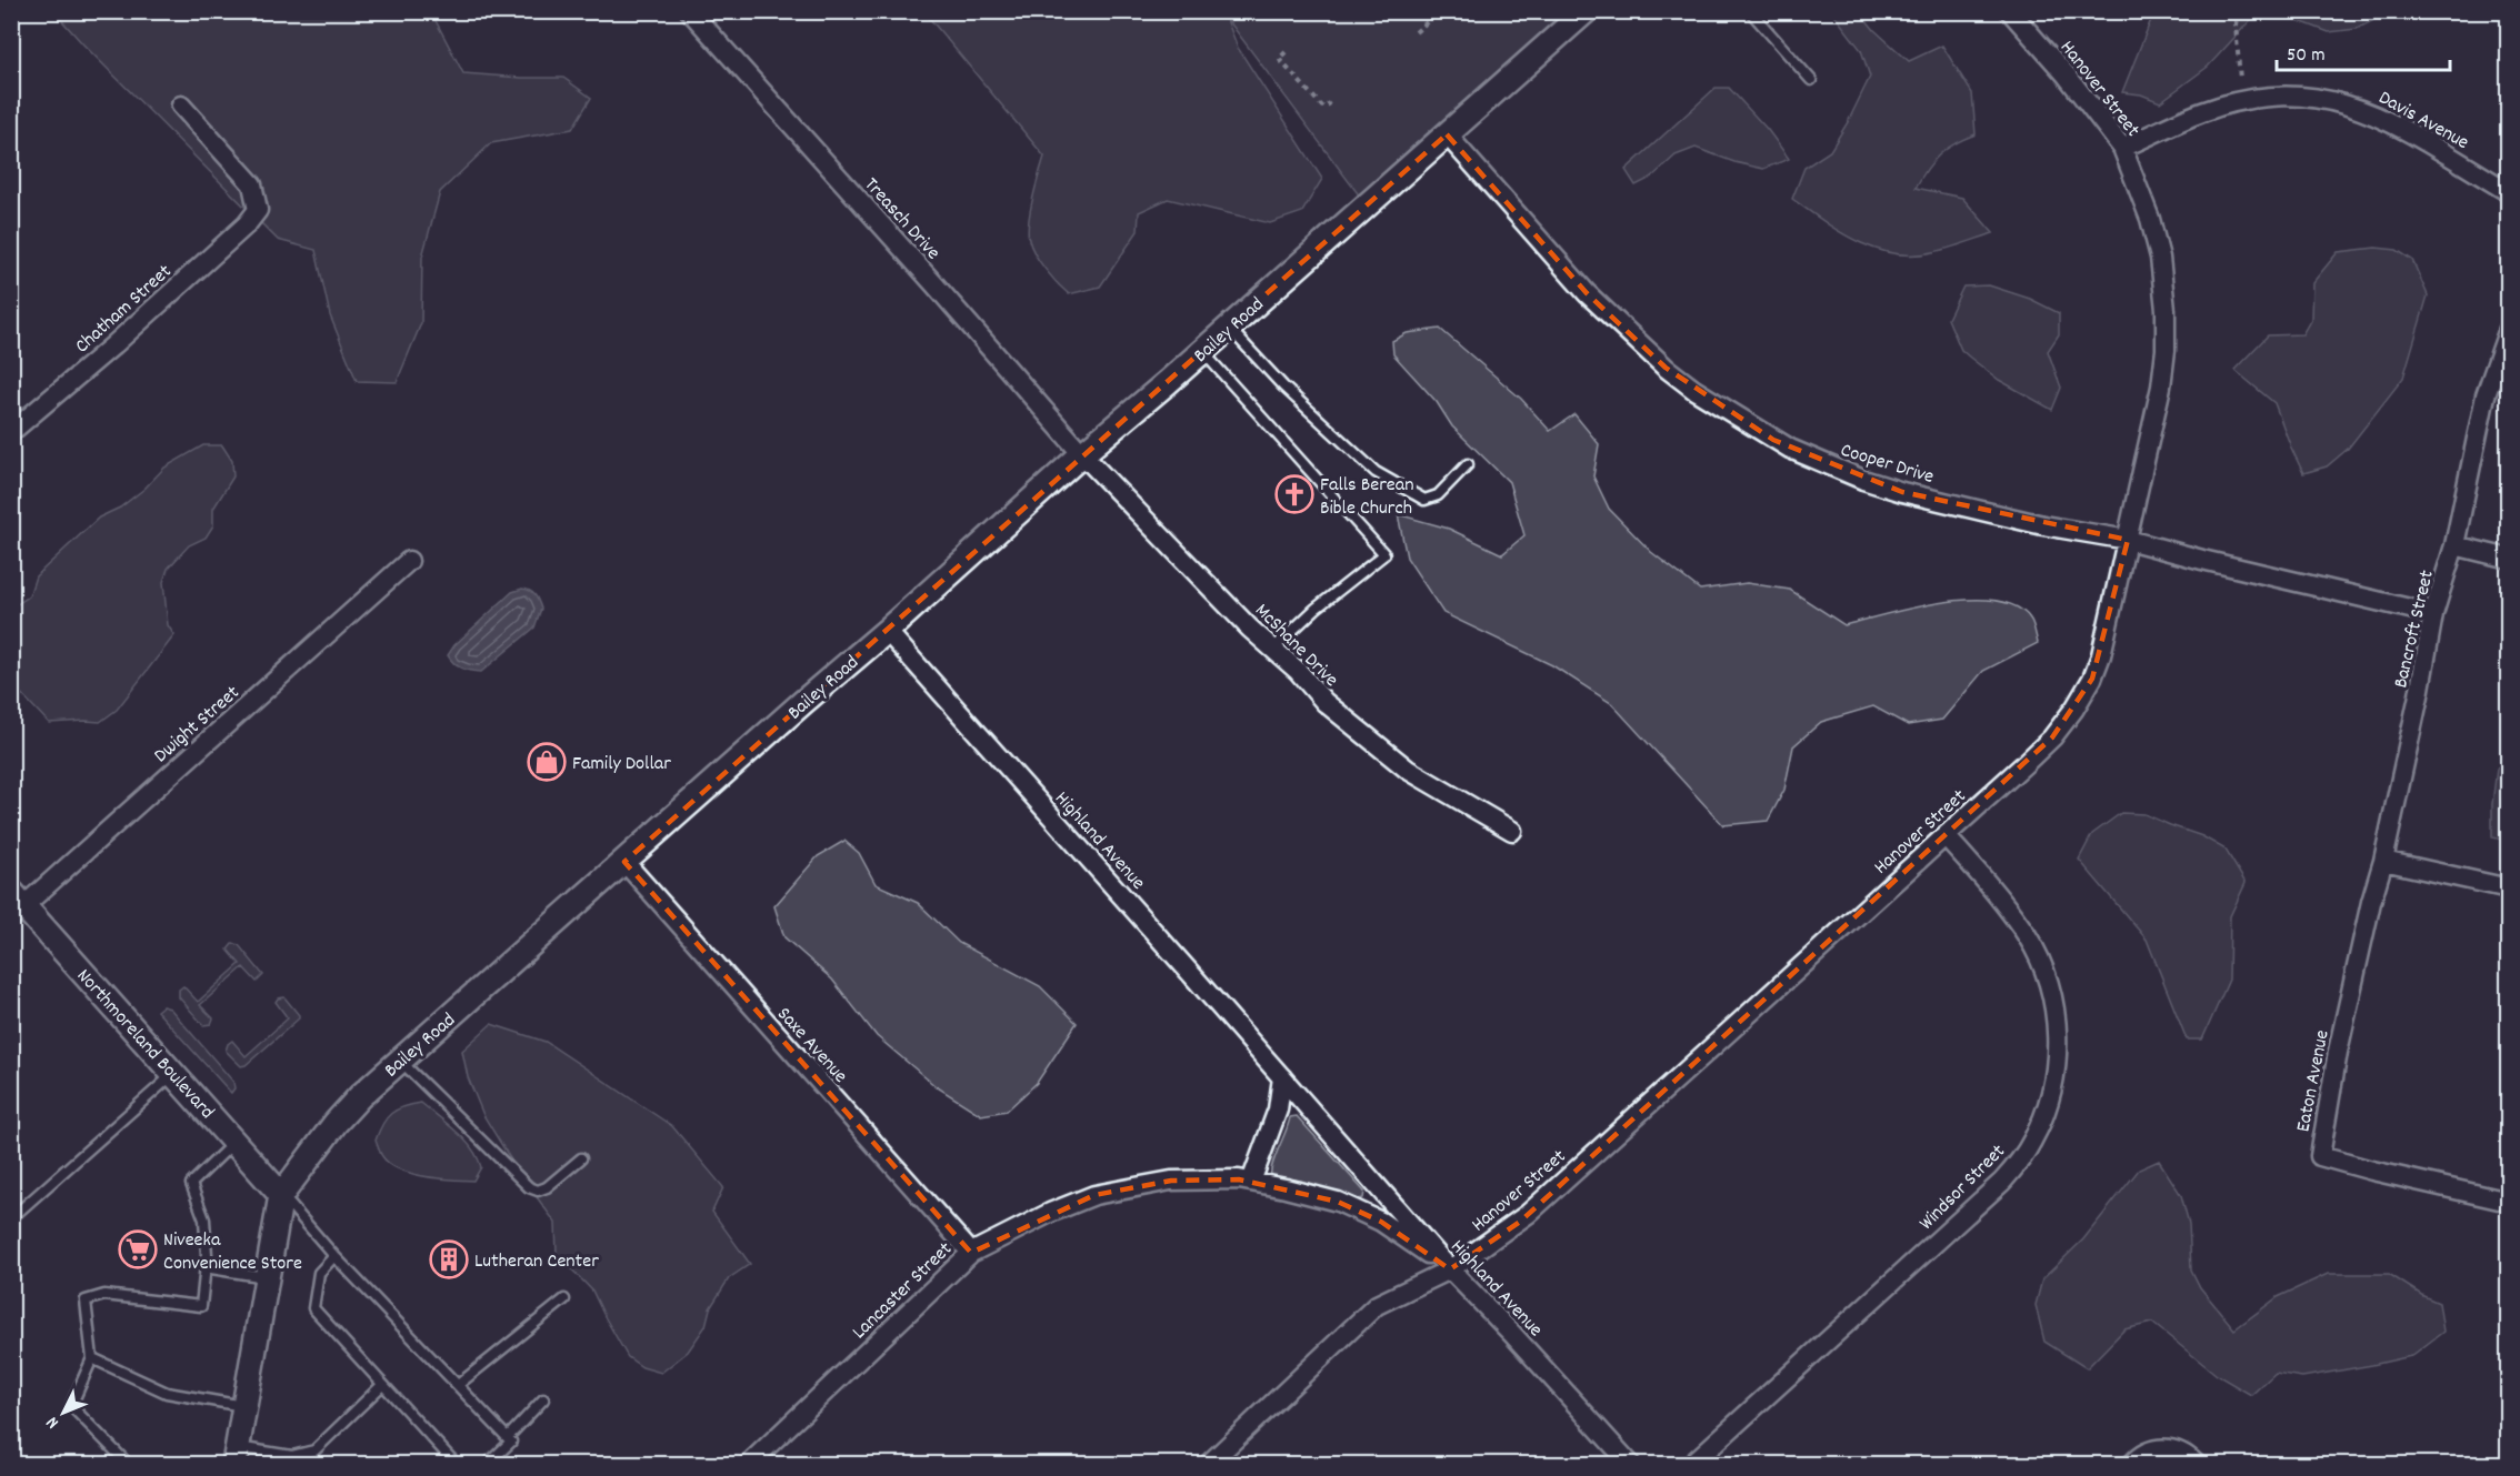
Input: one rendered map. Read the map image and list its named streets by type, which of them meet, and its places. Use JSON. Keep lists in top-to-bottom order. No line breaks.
{"streets":{"street":["Hanover Street","Davis Avenue","Treasch Drive","Chatham Street","Bailey Road","Cooper Drive","Bancroft Street","McShane Drive","Dwight Street","Highland Avenue","Northmoreland Boulevard","Saxe Avenue","Eaton Avenue","Windsor Street","Lancaster Street"]},"crossings":[["Hanover Street","Davis Avenue"],["Hanover Street","Cooper Drive"],["Hanover Street","Highland Avenue"],["Hanover Street","Windsor Street"],["Hanover Street","Lancaster Street"],["Treasch Drive","Bailey Road"],["Treasch Drive","McShane Drive"],["Bailey Road","Cooper Drive"],["Bailey Road","McShane Drive"],["Bailey Road","Highland Avenue"],["Bailey Road","Northmoreland Boulevard"],["Bailey Road","Saxe Avenue"],["Cooper Drive","Bancroft Street"],["Bancroft Street","Eaton Avenue"],["Dwight Street","Northmoreland Boulevard"],["Highland Avenue","Lancaster Street"],["Saxe Avenue","Lancaster Street"]],"places":{"church":["Falls Berean Bible Church"],"shop":["Family Dollar"],"supermarket":["Niveeka Convenience Store"],"building":["Lutheran Center"]},"scale_bar":"50 m","north":"bottom left"}
